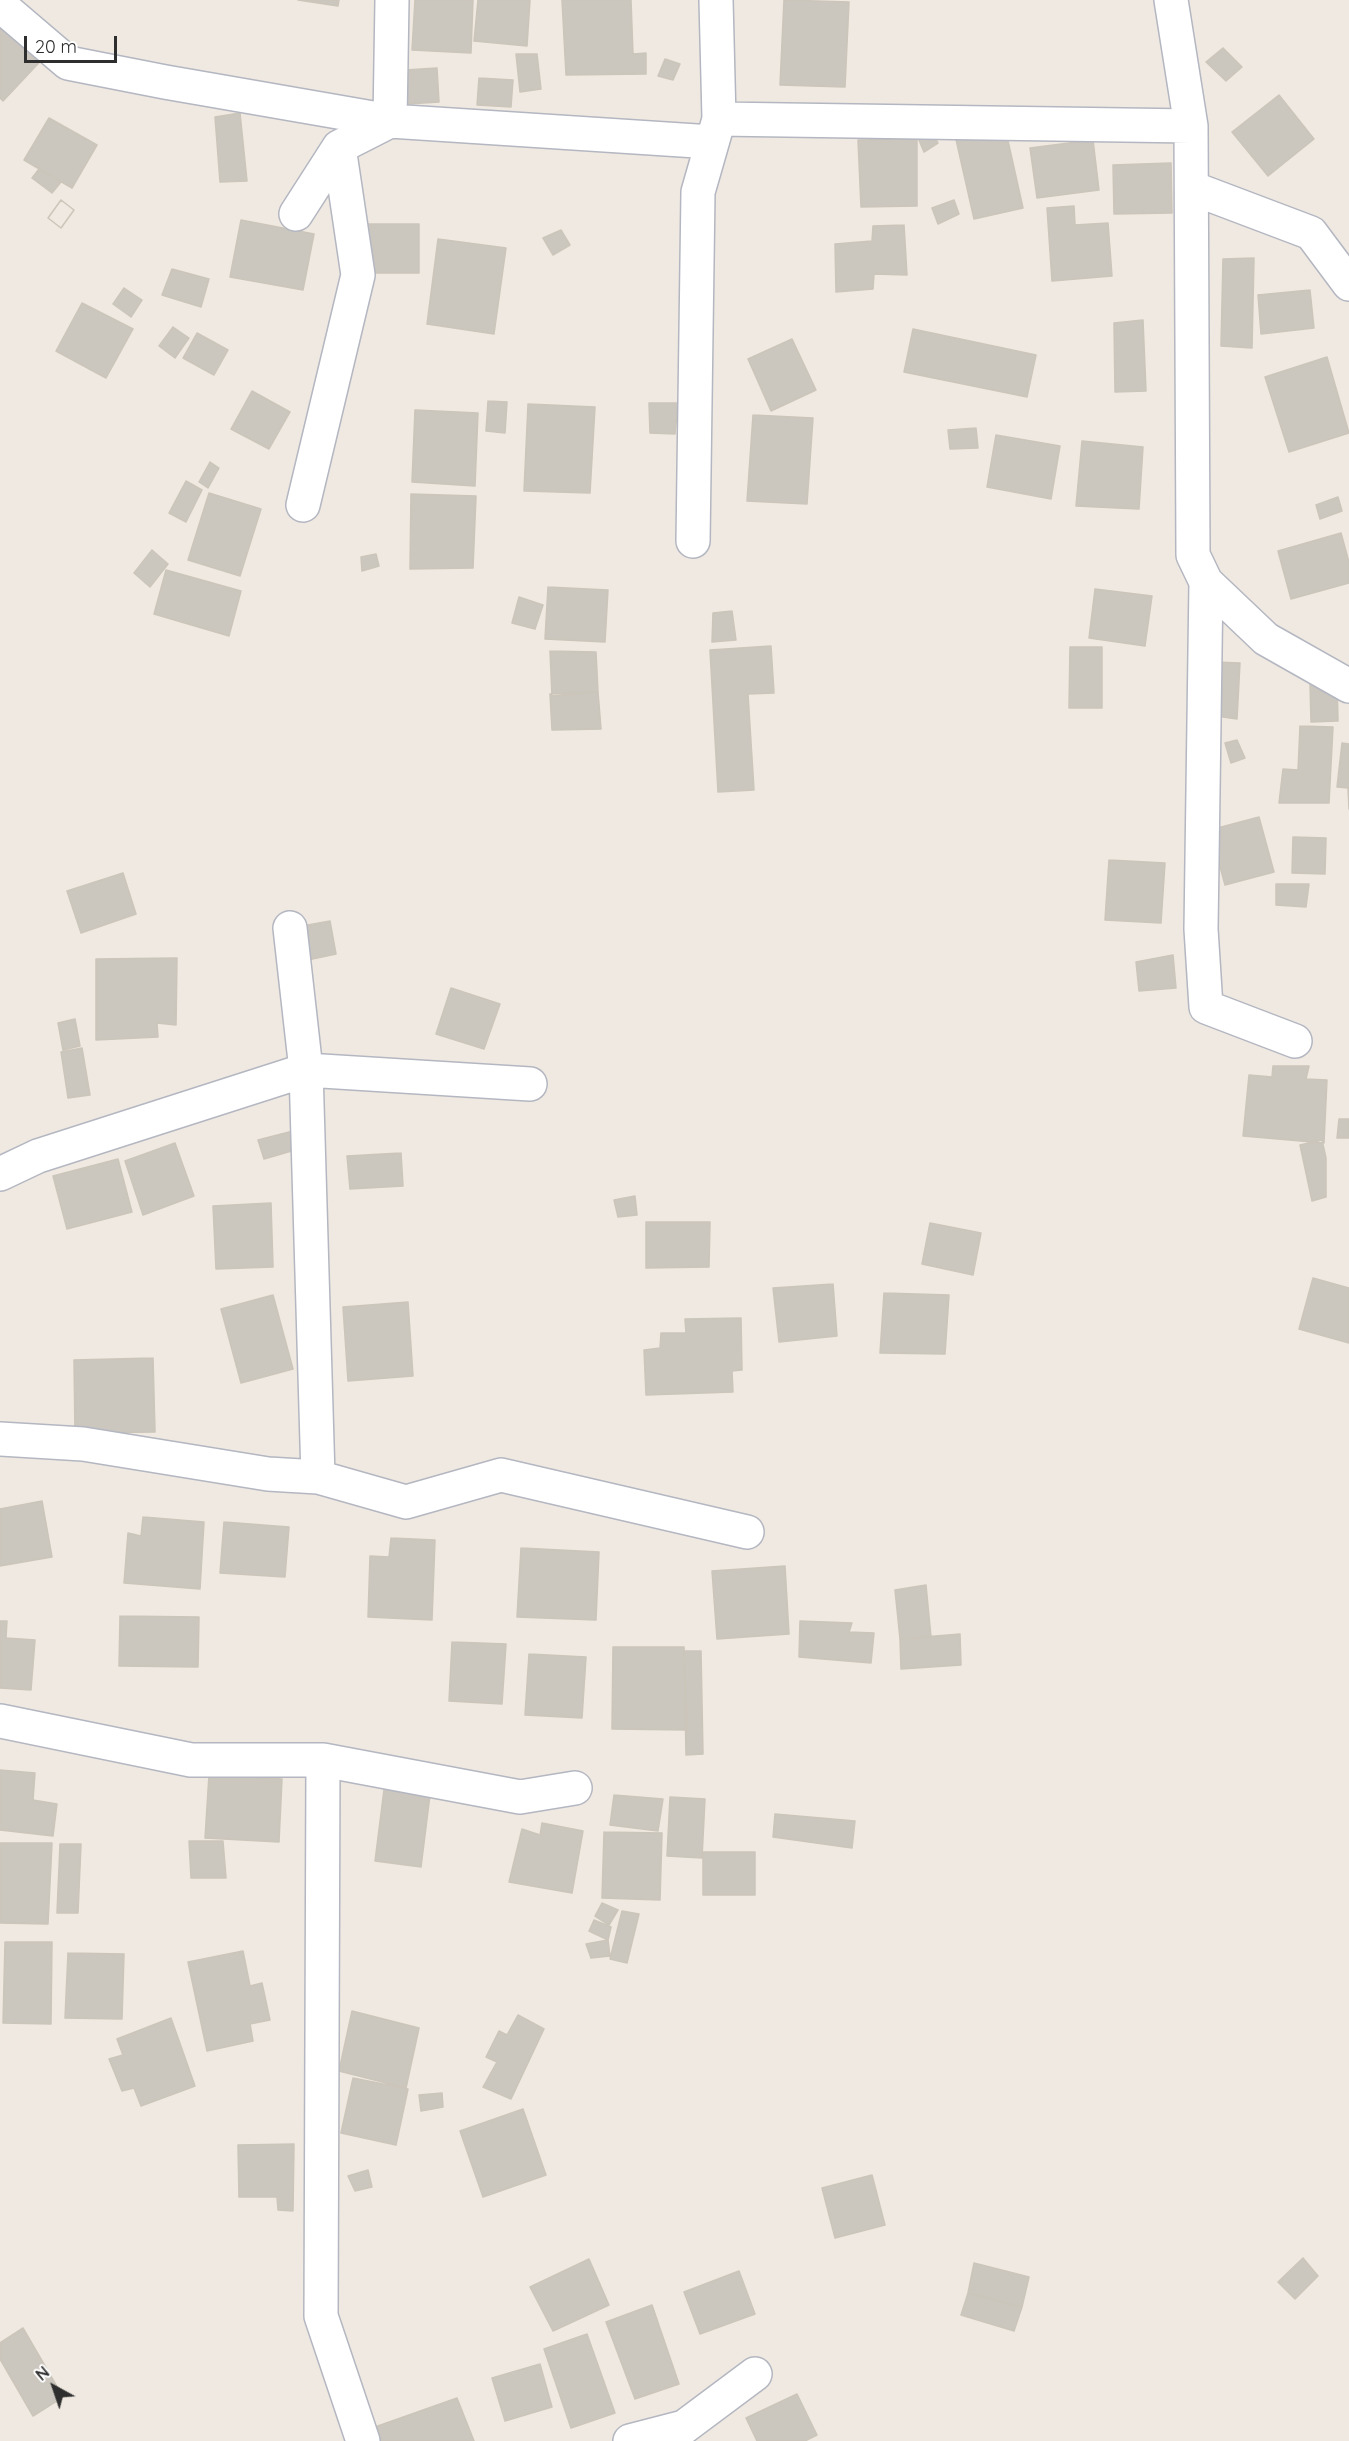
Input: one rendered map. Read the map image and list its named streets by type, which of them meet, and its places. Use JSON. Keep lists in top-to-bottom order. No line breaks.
{"scale_bar":"20 m","north":"top left"}
